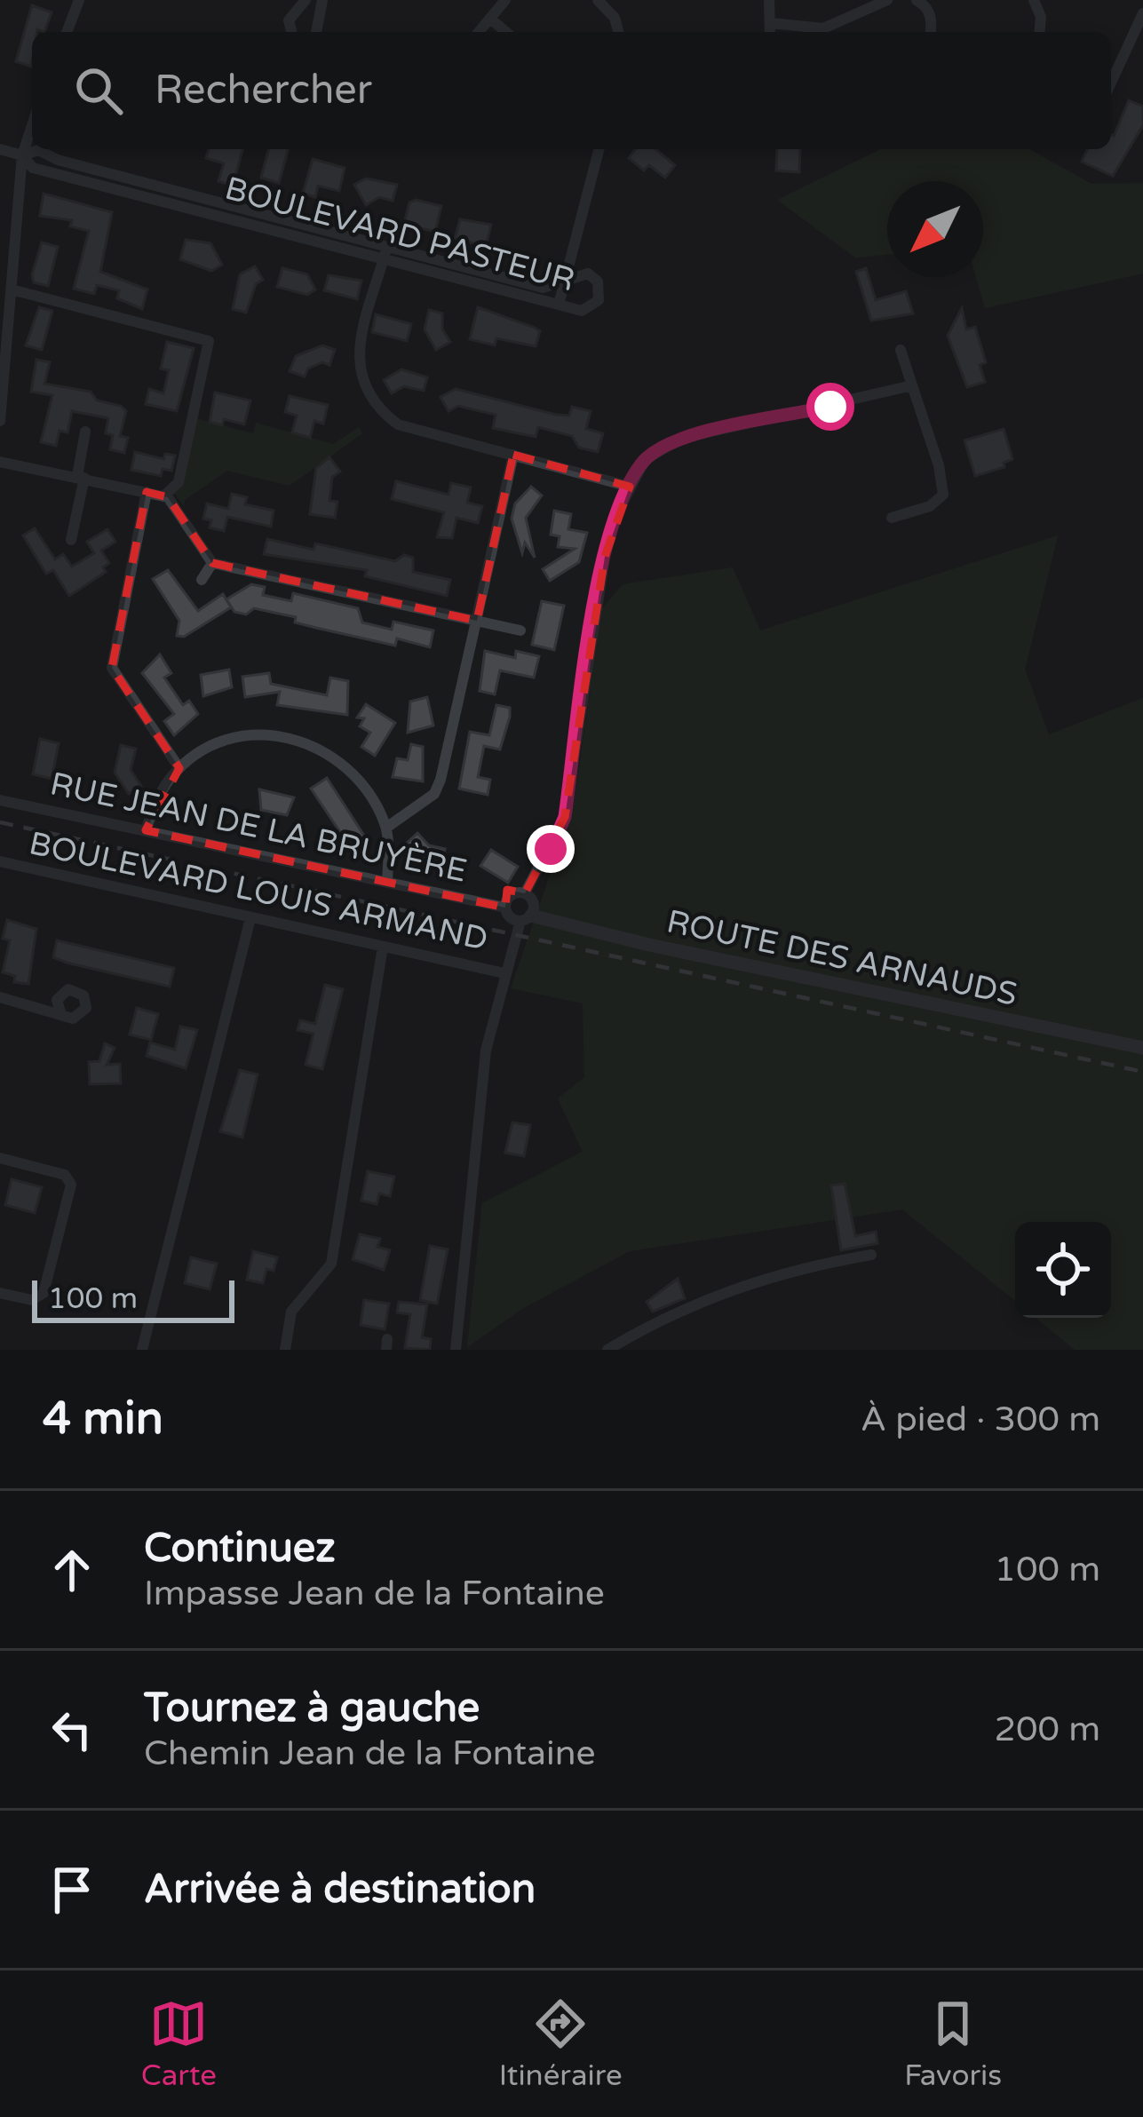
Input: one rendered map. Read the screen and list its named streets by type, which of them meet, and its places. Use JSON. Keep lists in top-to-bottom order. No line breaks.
{"streets":{"street":["BOULEVARD PASTEUR","RUE JEAN DE LA BRUYÈRE","BOULEVARD LOUIS ARMAND","ROUTE DES ARNAUDS"]},"crossings":[["RUE JEAN DE LA BRUYÈRE","ROUTE DES ARNAUDS"]],"scale_bar":"100 m","north":"bottom left","page":{"search":"Rechercher","scale":"100 m","heading":["4 min","À pied · 300 m"],"list":[["Continuez","Impasse Jean de la Fontaine","100 m"],["Tournez à gauche","Chemin Jean de la Fontaine","200 m"],"Arrivée à destination"],"nav":["Carte","Itinéraire","Favoris"]}}
